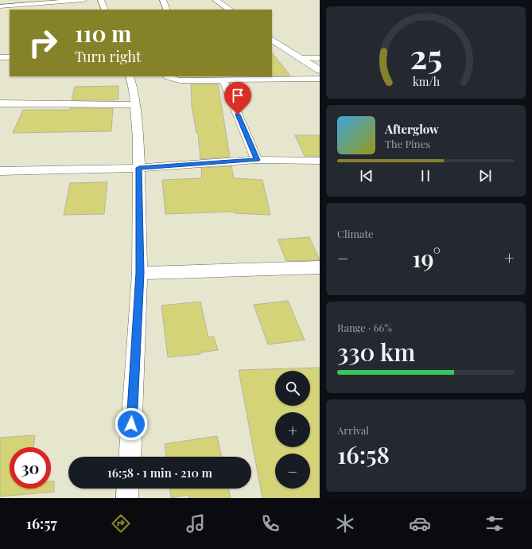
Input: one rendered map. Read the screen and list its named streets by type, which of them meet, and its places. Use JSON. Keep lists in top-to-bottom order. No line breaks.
{"page":{"turn":["110 m","Turn right"],"song":["Afterglow","The Pines"],"tile":["Climate",["Range · 66%","330 km"],["Arrival","16:58"]],"heat":["−","19°","+"],"map_buttons":["+","−"],"limit":"30","trip":"16:58 · 1 min · 210 m","tabs":"16:57","gauge":["25","km/h"]}}
